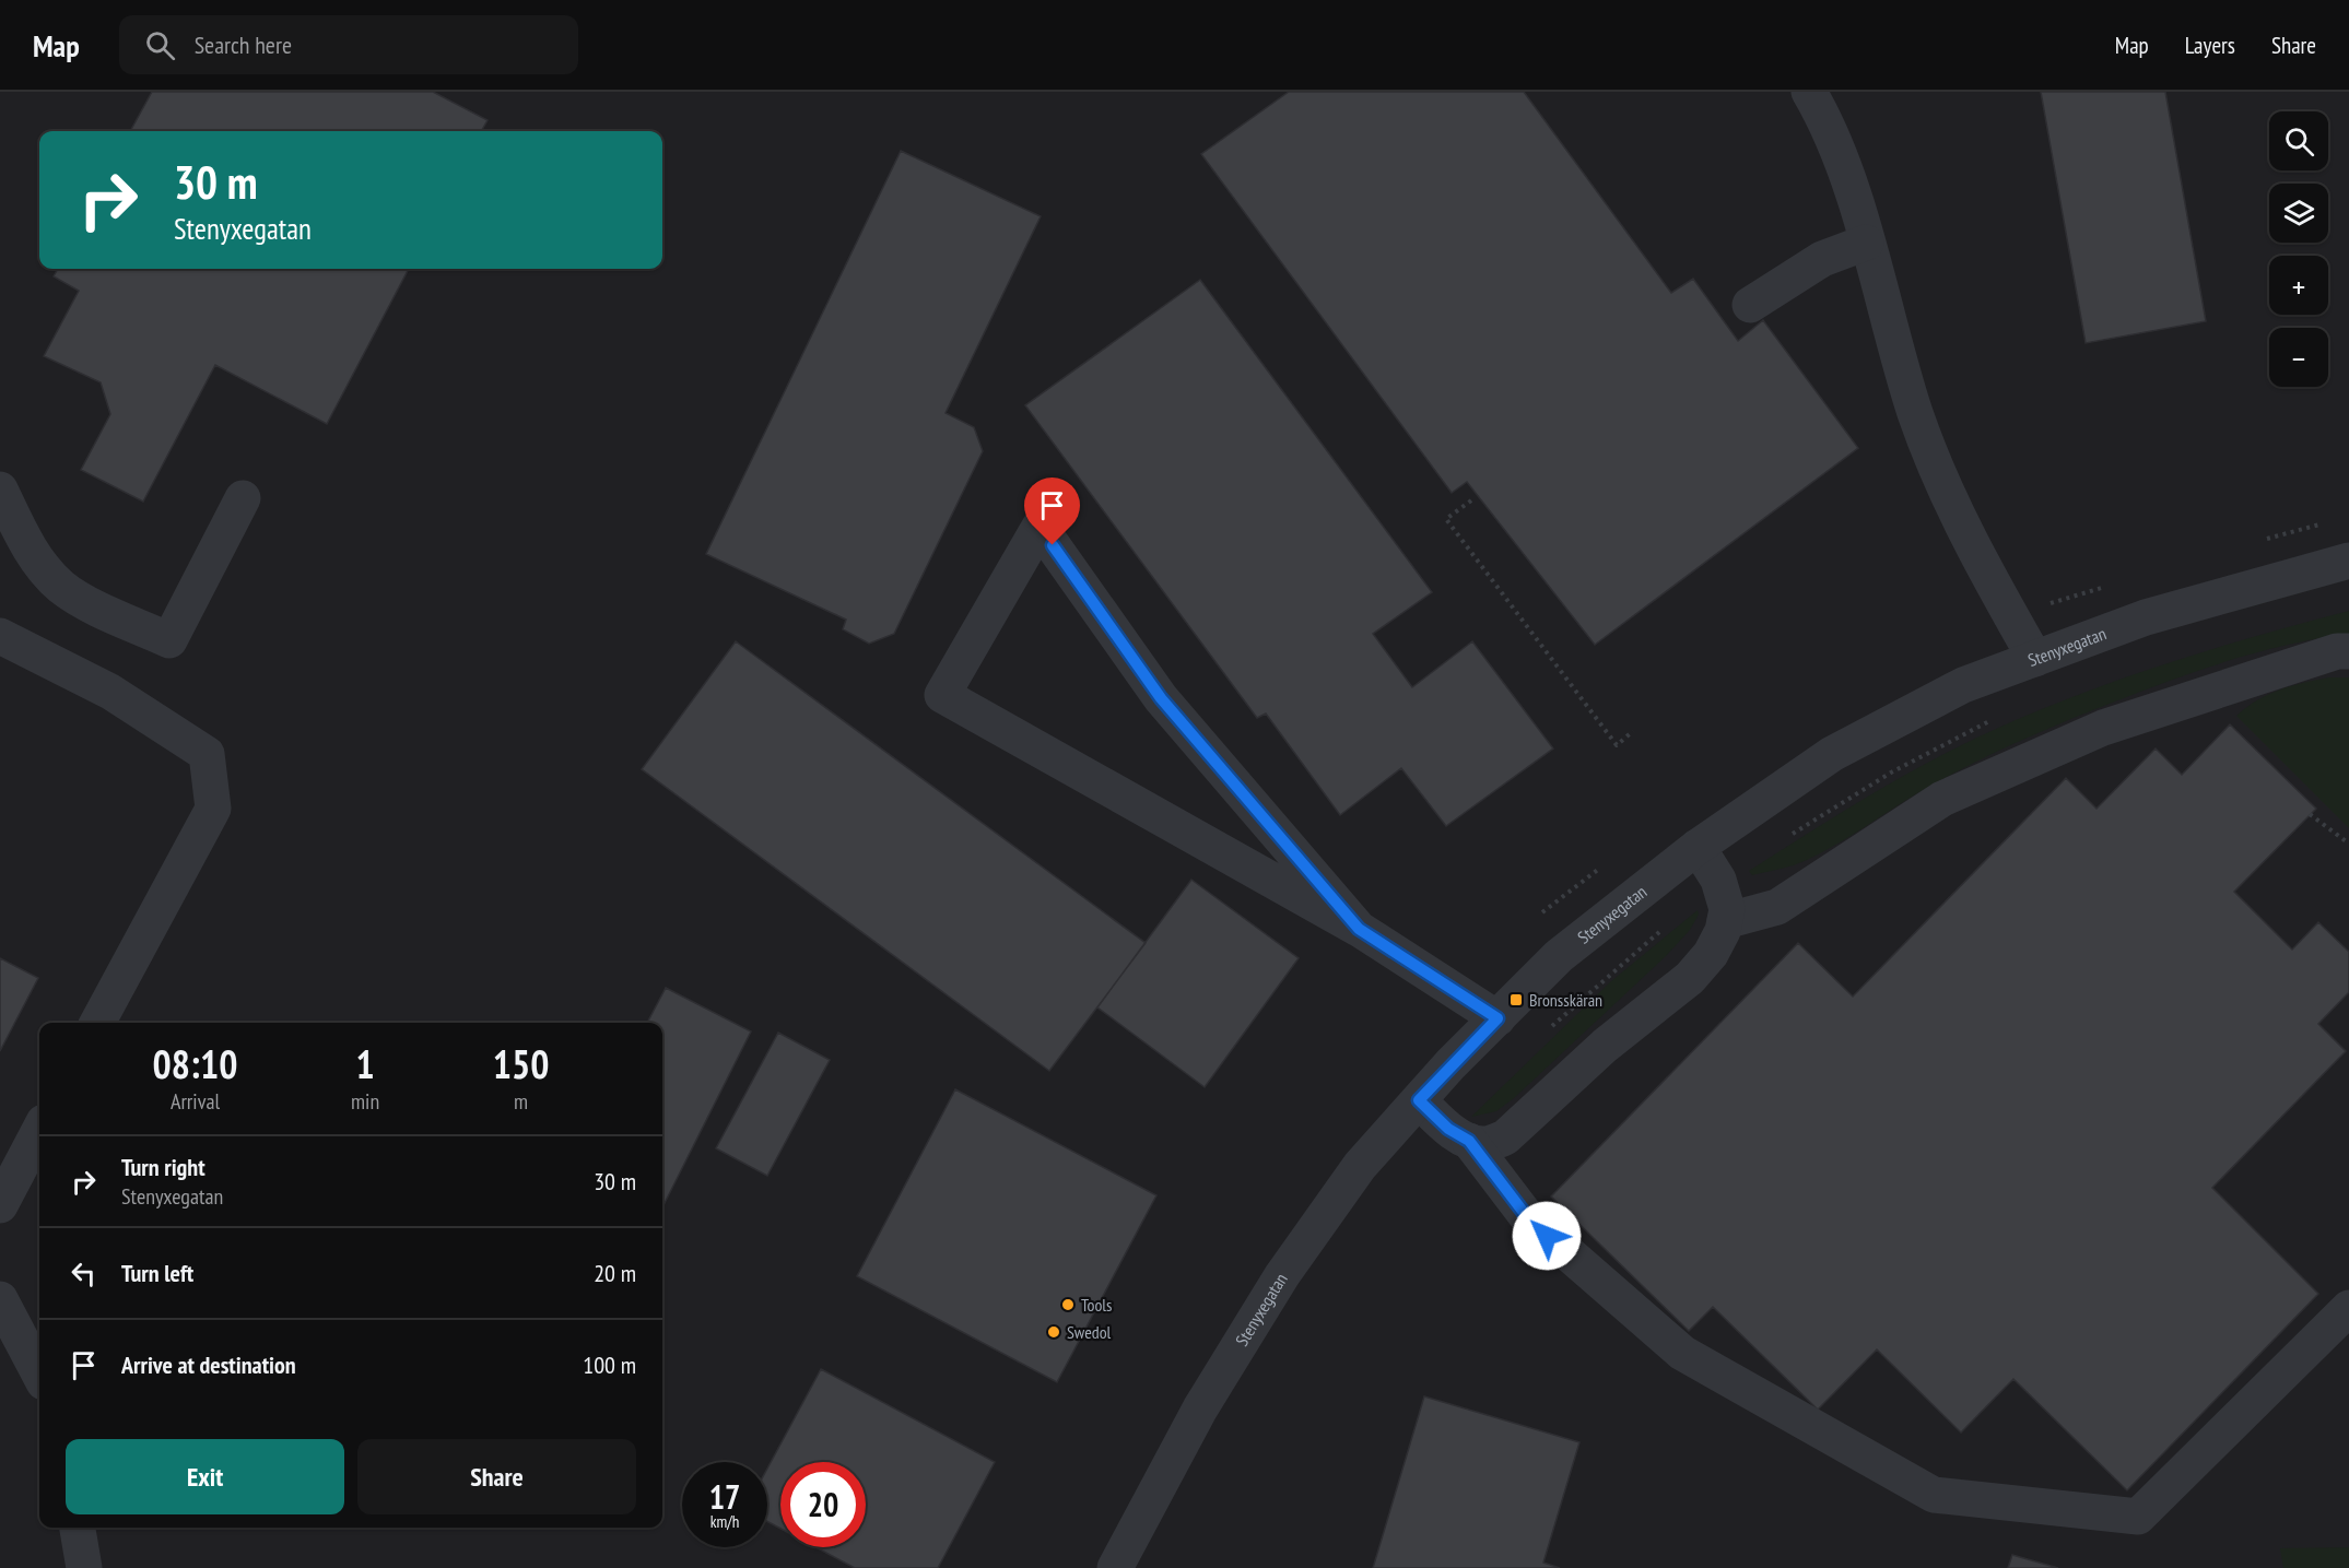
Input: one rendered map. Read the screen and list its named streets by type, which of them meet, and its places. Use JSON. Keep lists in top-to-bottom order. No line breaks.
{"streets":{"street":["Stenyxegatan"]},"places":{"transit":["Bronsskäran"],"other":["Tools","Swedol"]},"page":{"header":"Map","search":"Search here","nav":["Map","Layers","Share"],"map_buttons":["+","−"],"turn":["30 m","Stenyxegatan"],"eta":["08:10","Arrival","1","min","150","m"],"list":[{"name":"Turn right","note":"Stenyxegatan","value":"30 m"},{"name":"Turn left","value":"20 m"},{"name":"Arrive at destination","value":"100 m"}],"buttons":["Exit","Share"],"speed":"17 km/h","limit":"20"}}
